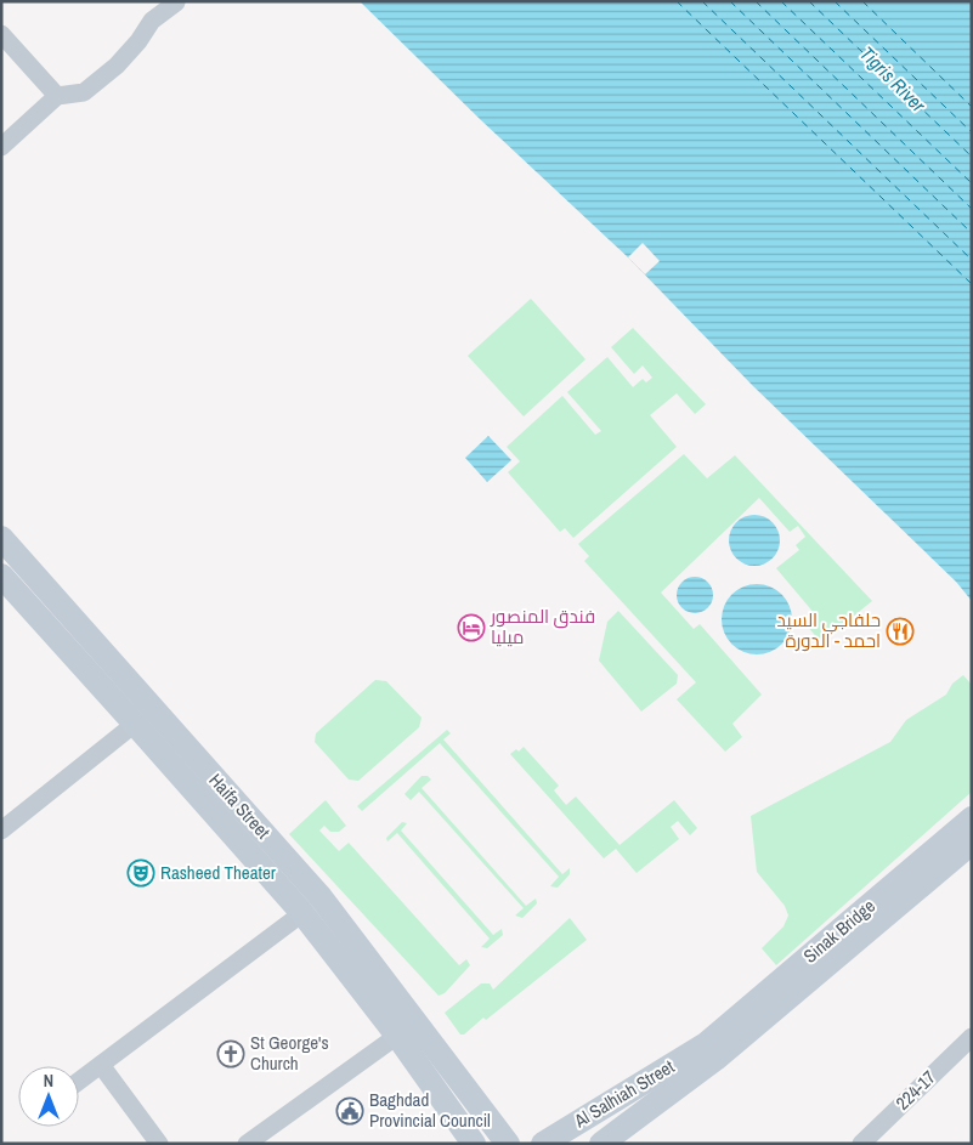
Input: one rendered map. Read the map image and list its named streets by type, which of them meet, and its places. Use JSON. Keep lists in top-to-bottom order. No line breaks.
{"streets":{"main road":["Haifa Street","Sinak Bridge","Al Salhiah Street"],"street":["224-17"]},"crossings":[["Sinak Bridge","Al Salhiah Street"]],"water":["Tigris River"],"places":{"hotel":["فندق المنصور ميليا"],"restaurant":["حلفاجي السيد احمد - الدورة"],"theatre":["Rasheed Theater"],"church":["St George's Church"],"public building":["Baghdad Provincial Council"]},"north":"top"}
